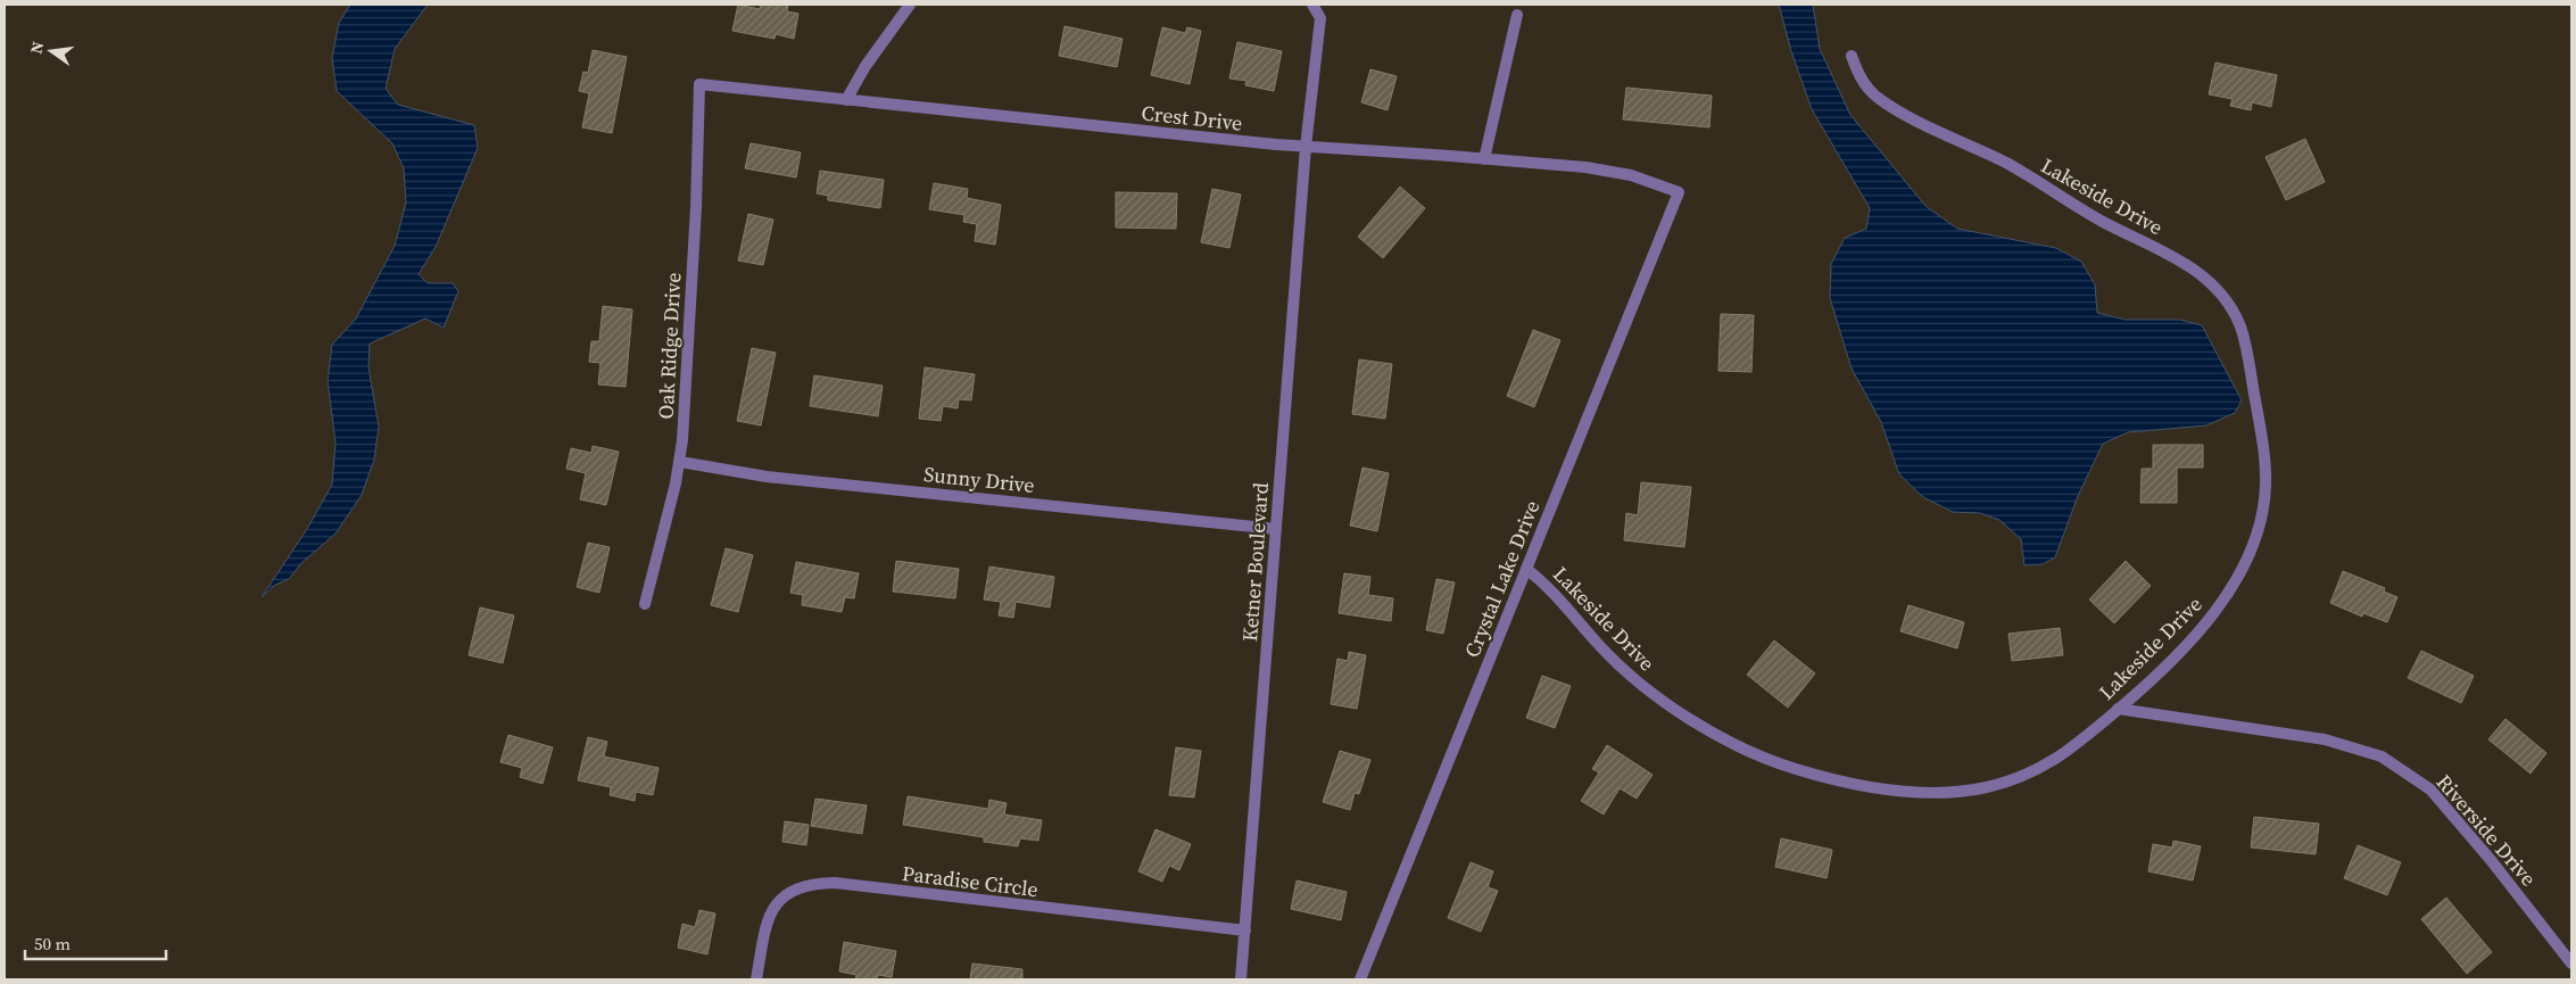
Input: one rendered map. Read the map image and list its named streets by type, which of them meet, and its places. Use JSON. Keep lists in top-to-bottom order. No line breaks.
{"streets":{"street":["Crest Drive","Lakeside Drive","Oak Ridge Drive","Sunny Drive","Ketner Boulevard","Crystal Lake Drive","Riverside Drive","Paradise Circle"]},"crossings":[["Crest Drive","Oak Ridge Drive"],["Crest Drive","Ketner Boulevard"],["Crest Drive","Crystal Lake Drive"],["Lakeside Drive","Crystal Lake Drive"],["Lakeside Drive","Riverside Drive"],["Oak Ridge Drive","Sunny Drive"],["Sunny Drive","Ketner Boulevard"],["Ketner Boulevard","Paradise Circle"]],"scale_bar":"50 m","north":"left"}
